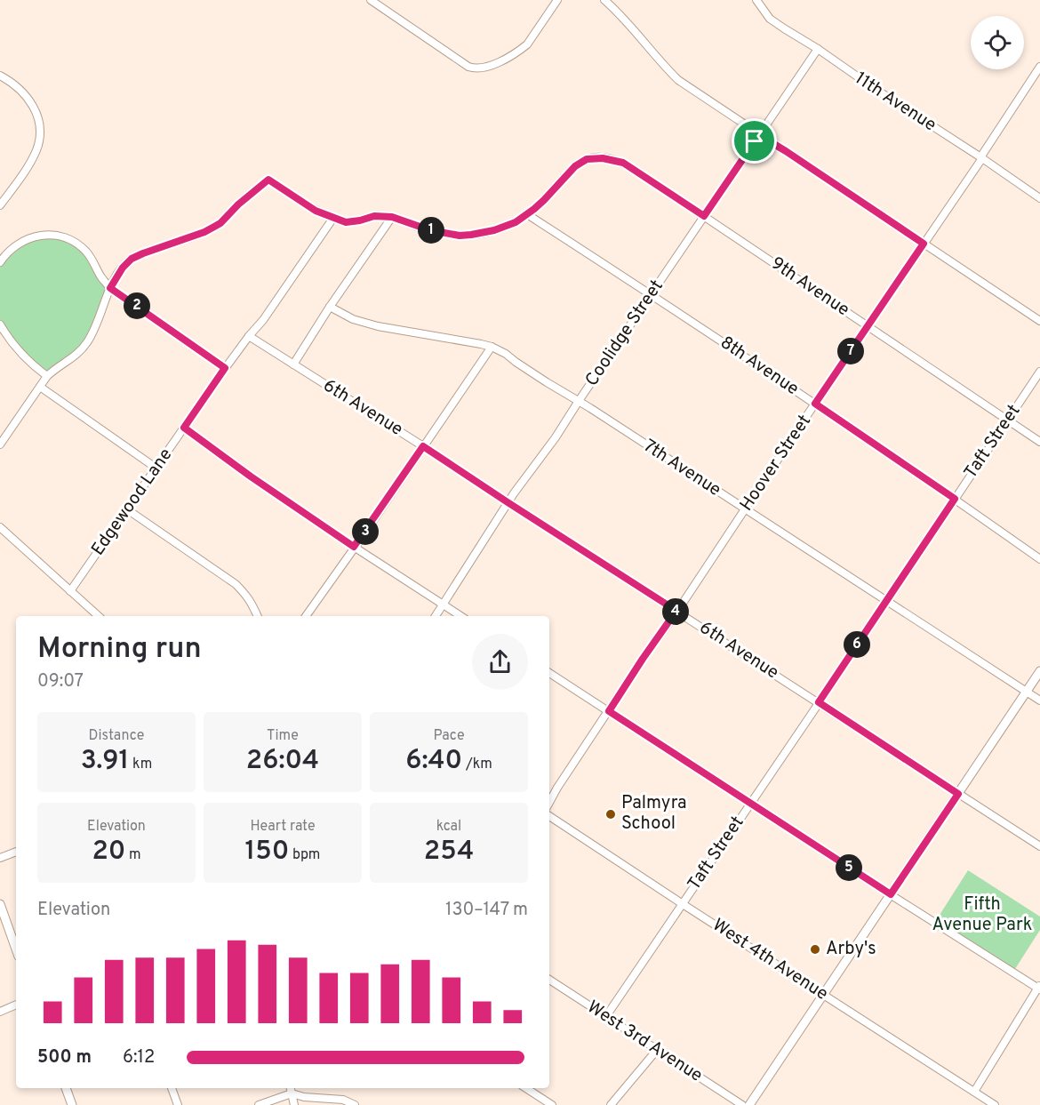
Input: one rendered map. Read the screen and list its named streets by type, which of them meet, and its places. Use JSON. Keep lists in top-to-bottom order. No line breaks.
{"streets":{"street":["11th Avenue","9th Avenue","Coolidge Street","8th Avenue","6th Avenue","Taft Street","Hoover Street","7th Avenue","Edgewood Lane","West 4th Avenue","West 3rd Avenue"]},"crossings":[["11th Avenue","Coolidge Street"],["11th Avenue","Hoover Street"],["9th Avenue","Coolidge Street"],["9th Avenue","8th Avenue"],["9th Avenue","Taft Street"],["9th Avenue","Hoover Street"],["Coolidge Street","8th Avenue"],["Coolidge Street","6th Avenue"],["Coolidge Street","7th Avenue"],["8th Avenue","Taft Street"],["8th Avenue","Hoover Street"],["6th Avenue","Taft Street"],["6th Avenue","Hoover Street"],["6th Avenue","Edgewood Lane"],["Taft Street","7th Avenue"],["Taft Street","West 4th Avenue"],["Taft Street","West 3rd Avenue"],["Hoover Street","7th Avenue"]],"parks":["Fifth Avenue Park"],"places":["Palmyra School","Arby's"],"page":{"pins":["1","2","7","3","4","6","5"],"heading":["Morning run","09:07"],"stats":[["Distance","3.91 km"],["Time","26:04"],["Pace","6:40 /km"],["Elevation","20 m"],["Heart rate","150 bpm"],["kcal","254"]],"chart":["Elevation","130–147 m"],"list":[{"name":"500 m","note":"6:12"}]}}
